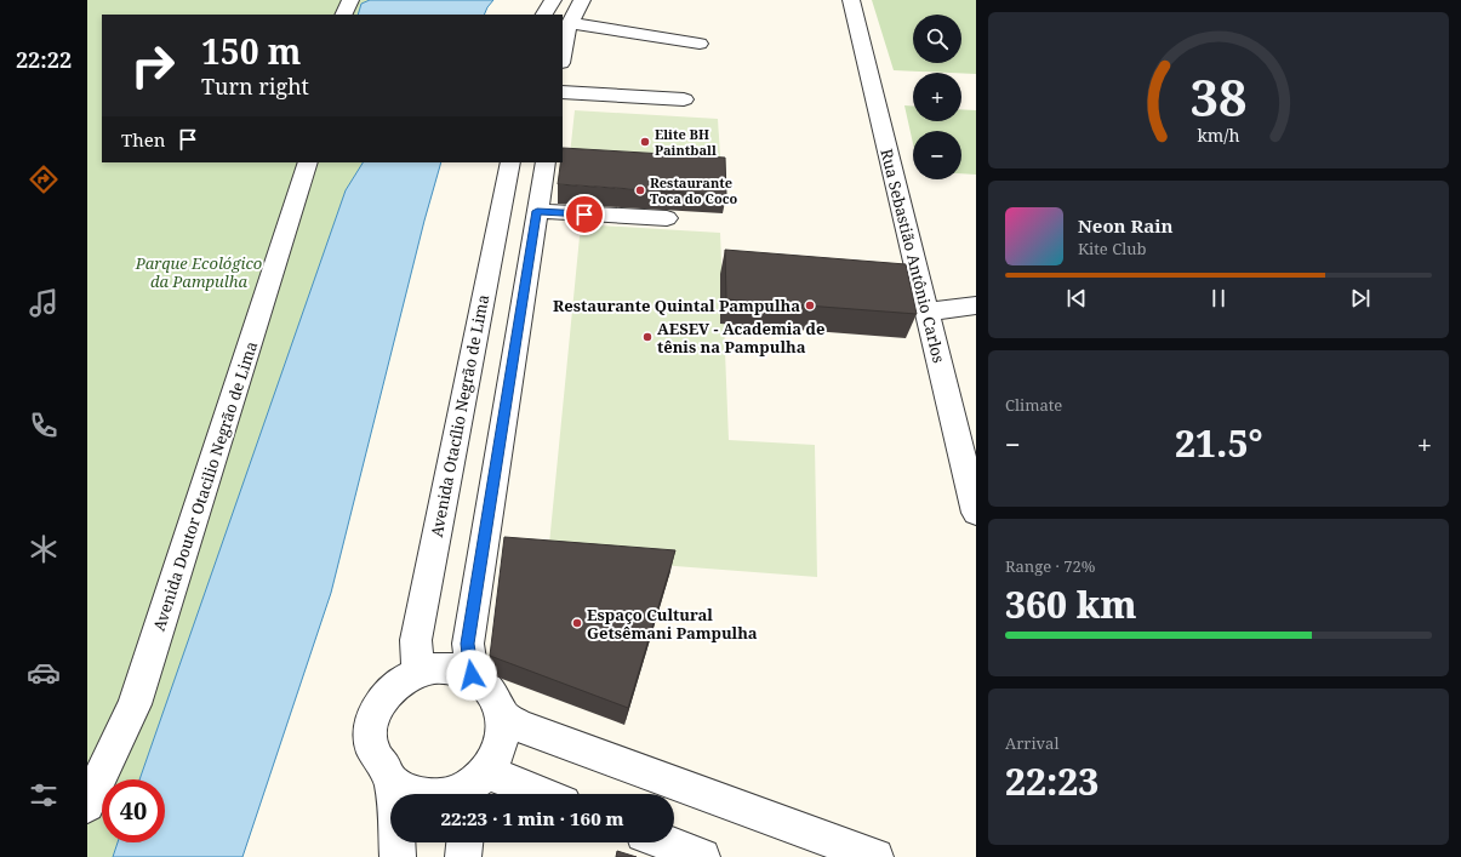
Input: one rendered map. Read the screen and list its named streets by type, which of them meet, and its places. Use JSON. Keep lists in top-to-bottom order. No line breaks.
{"streets":{"street":["Rua Sebastião Antônio Carlos","Avenida Otacílio Negrão de Lima","Avenida Doutor Otacilio Negrão de Lima"]},"parks":["Parque Ecológico da Pampulha"],"places":["Elite BH Paintball","Restaurante Toca do Coco","Restaurante Quintal Pampulha","AESEV - Academia de tênis na Pampulha","Espaço Cultural Getsêmani Pampulha"],"page":{"tabs":"22:22","map_buttons":["+","−"],"turn":["150 m","Turn right"],"then":"Then","song":["Neon Rain","Kite Club"],"tile":["Climate",["Range · 72%","360 km"],["Arrival","22:23"]],"heat":["−","21.5°","+"],"limit":"40","trip":"22:23 · 1 min · 160 m","gauge":["38","km/h"]}}
